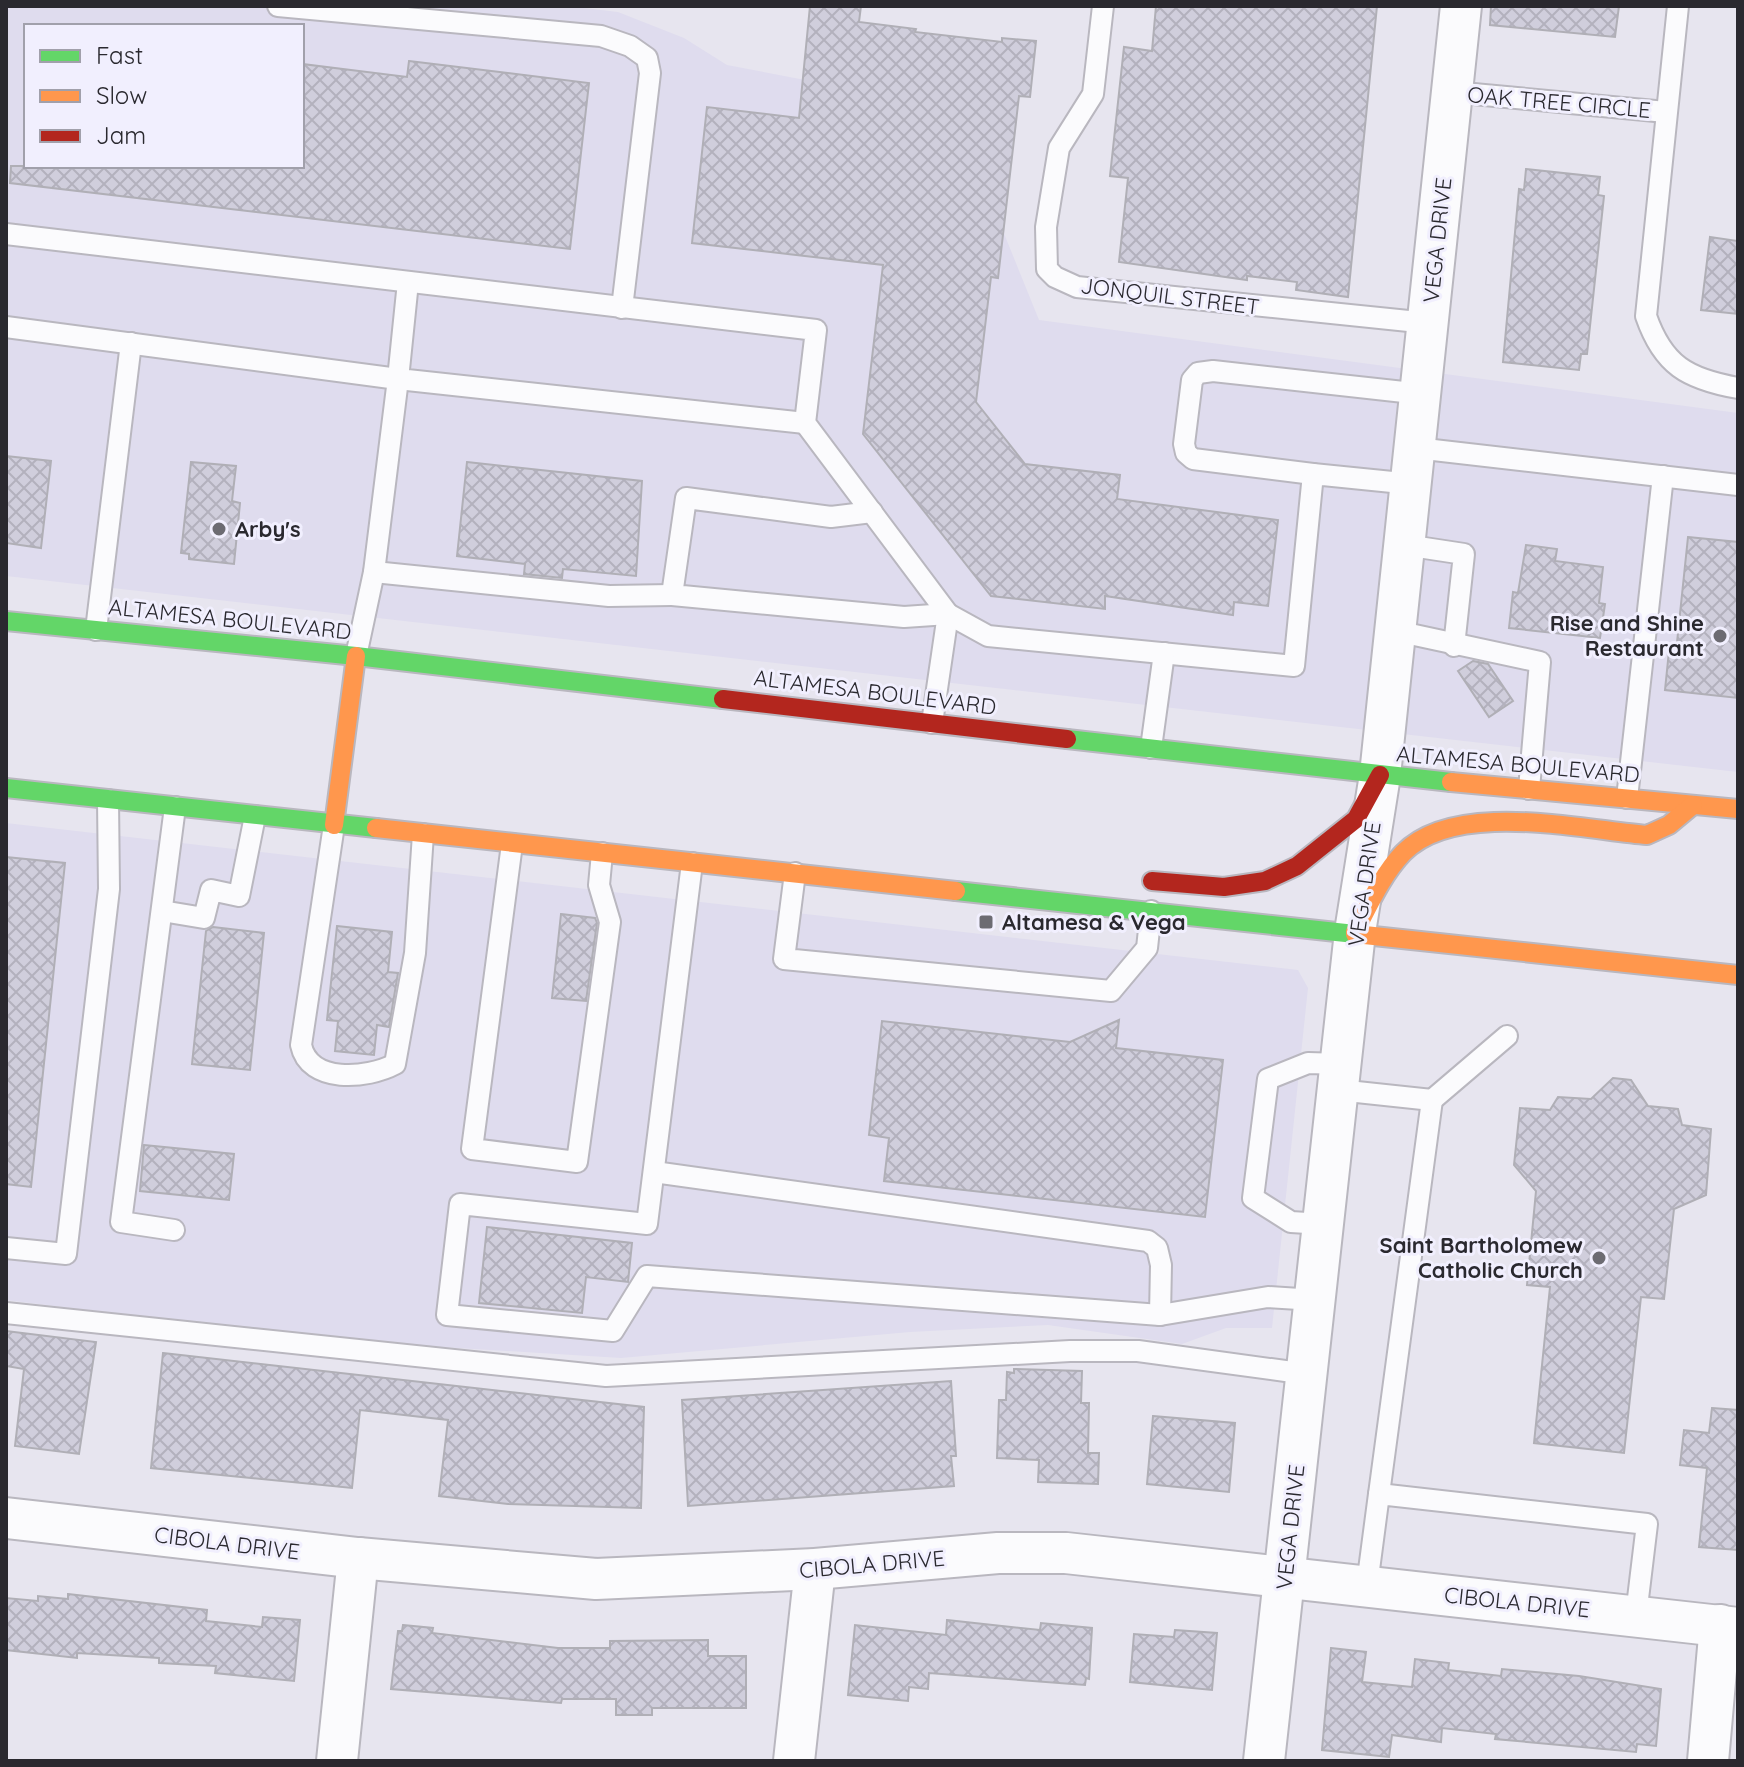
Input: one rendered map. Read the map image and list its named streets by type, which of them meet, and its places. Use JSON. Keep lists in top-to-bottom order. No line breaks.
{"streets":{"main road":["ALTAMESA BOULEVARD"],"street":["VEGA DRIVE","CIBOLA DRIVE"],"lane":["OAK TREE CIRCLE","JONQUIL STREET"]},"crossings":[["OAK TREE CIRCLE","VEGA DRIVE"],["VEGA DRIVE","JONQUIL STREET"],["VEGA DRIVE","ALTAMESA BOULEVARD"],["VEGA DRIVE","CIBOLA DRIVE"]],"places":{"other":["Arby's","Rise and Shine Restaurant","Saint Bartholomew Catholic Church"],"transit":["Altamesa & Vega"]},"legend":["Fast","Slow","Jam"]}
